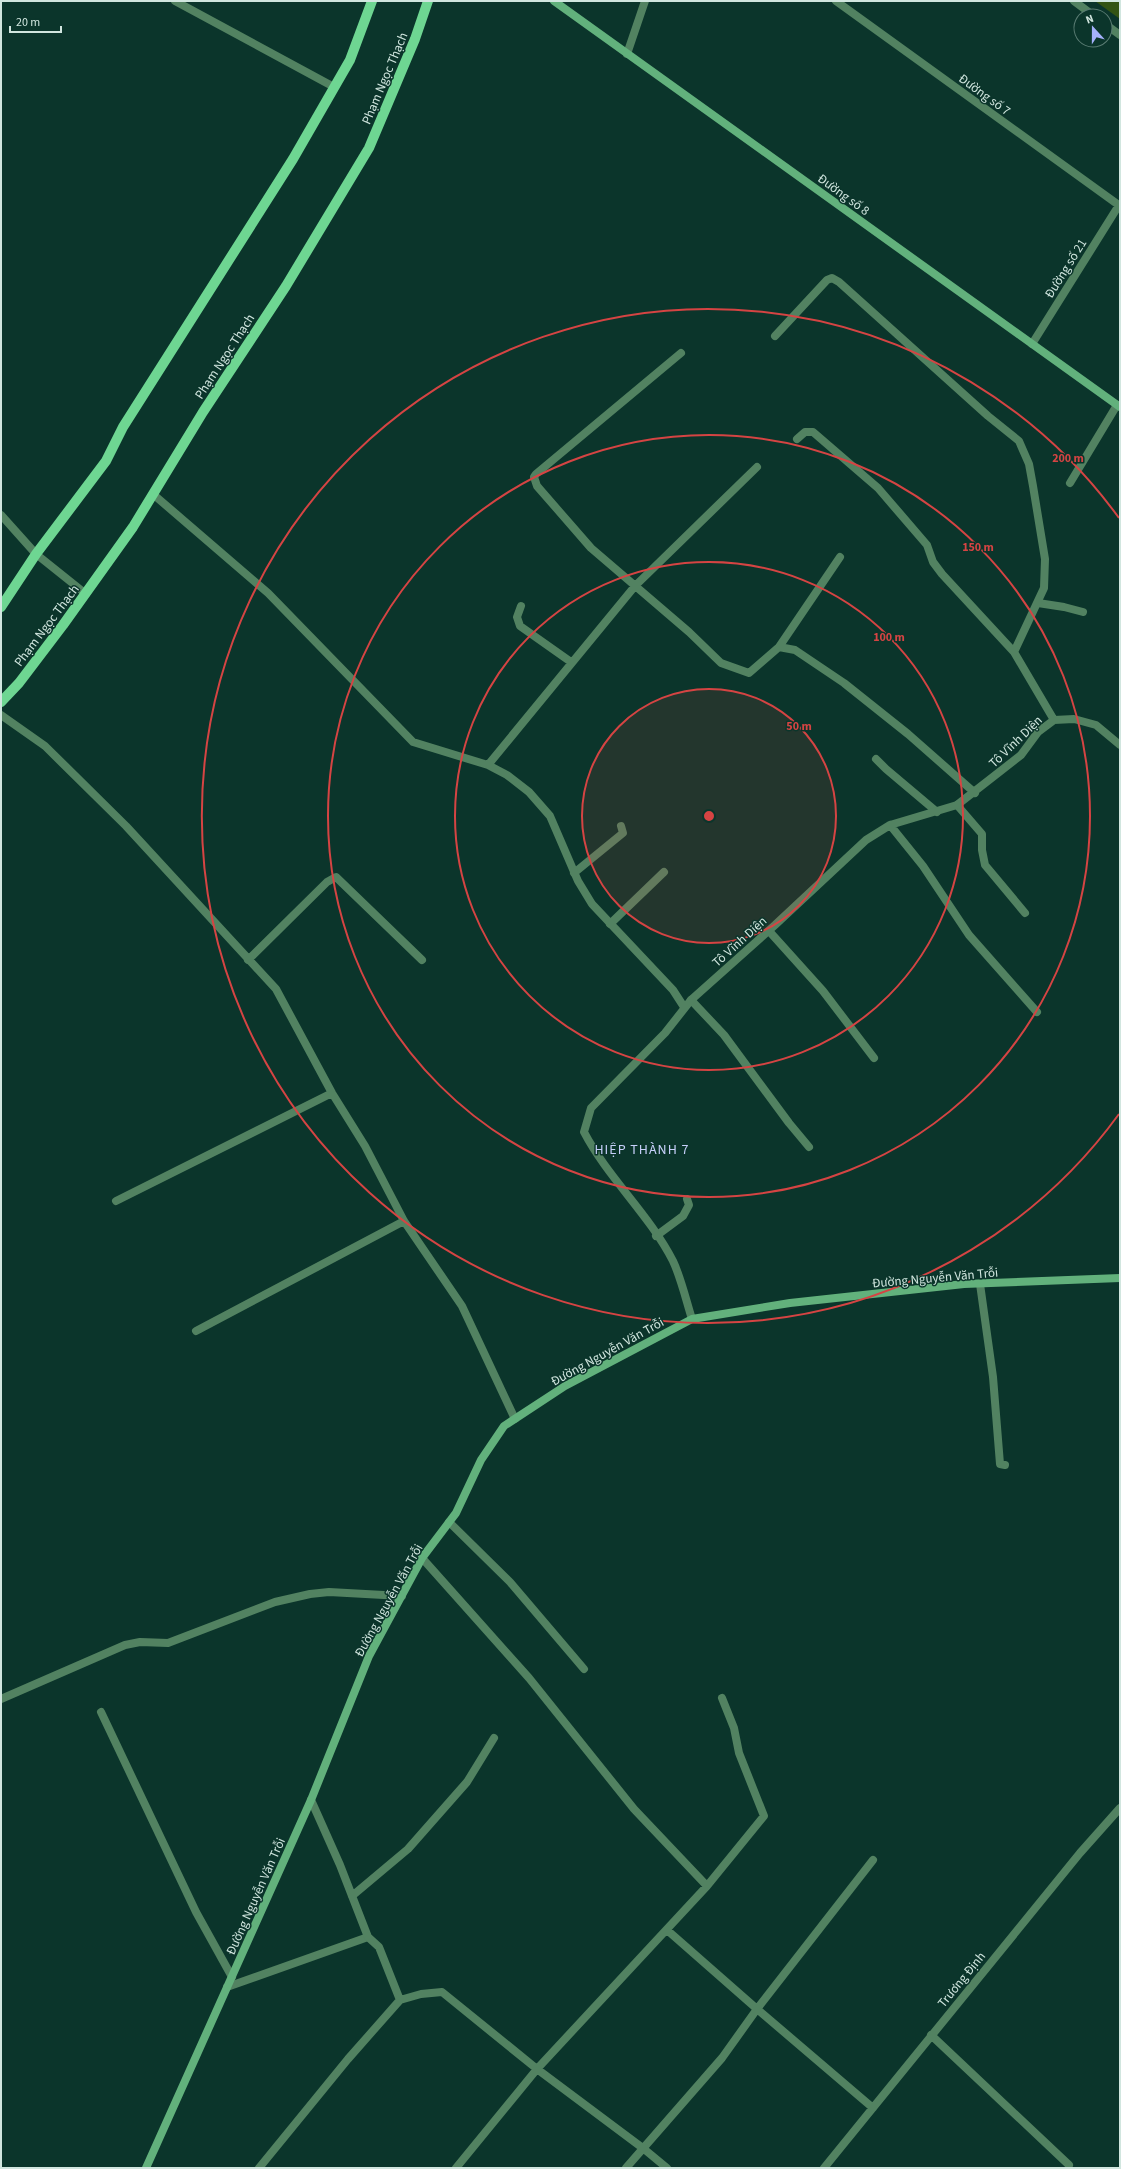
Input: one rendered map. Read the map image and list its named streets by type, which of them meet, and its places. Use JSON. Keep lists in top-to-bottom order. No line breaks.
{"streets":{"main road":["Phạm Ngọc Thạch"],"street":["Đường số 7","Đường số 8","Đường số 21","Tô Vĩnh Diện","Đường Nguyễn Văn Trỗi","Trương Định"]},"crossings":[["Đường số 7","Đường số 21"],["Đường số 8","Đường số 21"],["Tô Vĩnh Diện","Đường Nguyễn Văn Trỗi"]],"districts":["HIỆP THÀNH 7"],"scale_bar":"20 m","north":"top","rings":["200 m","150 m","100 m","50 m"]}
